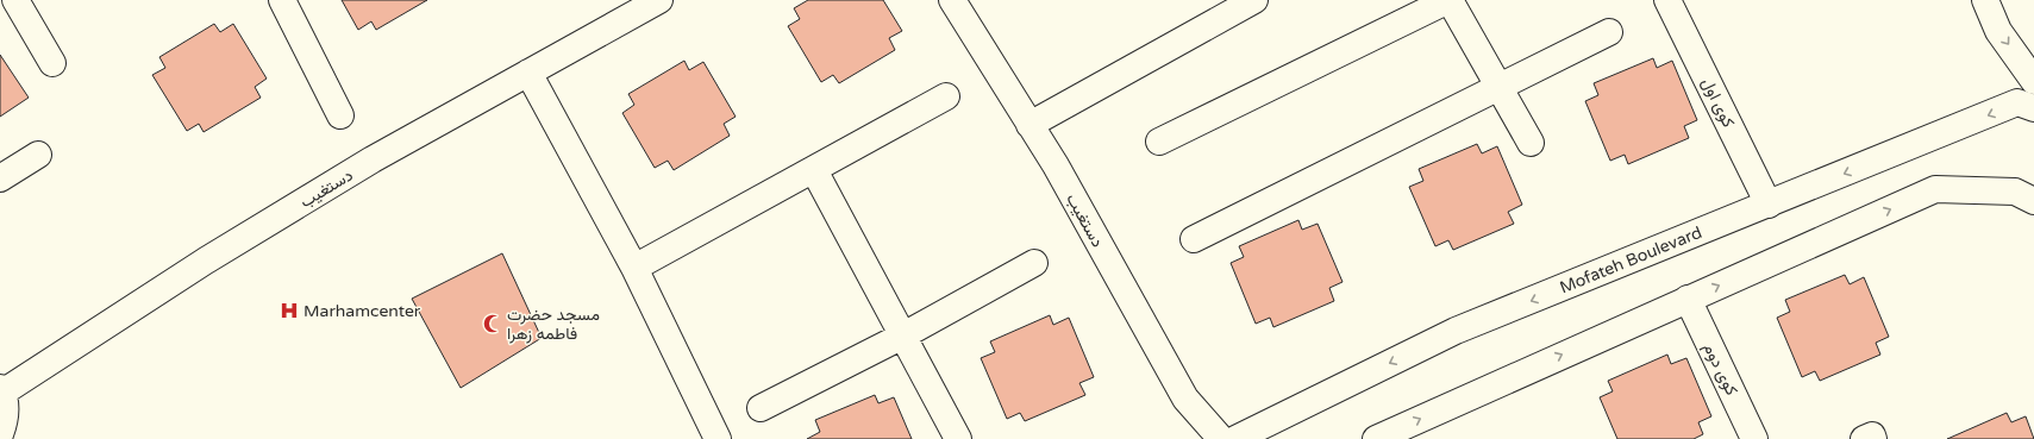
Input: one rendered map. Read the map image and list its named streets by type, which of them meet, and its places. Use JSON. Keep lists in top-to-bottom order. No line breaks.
{"streets":{"street":["کوی اول","دستغیب","Mofateh Boulevard","کوی دوم"]},"crossings":[["کوی اول","Mofateh Boulevard"]],"places":{"hospital":["Marhamcenter"],"mosque":["مسجد حضرت فاطمه زهرا"]}}
